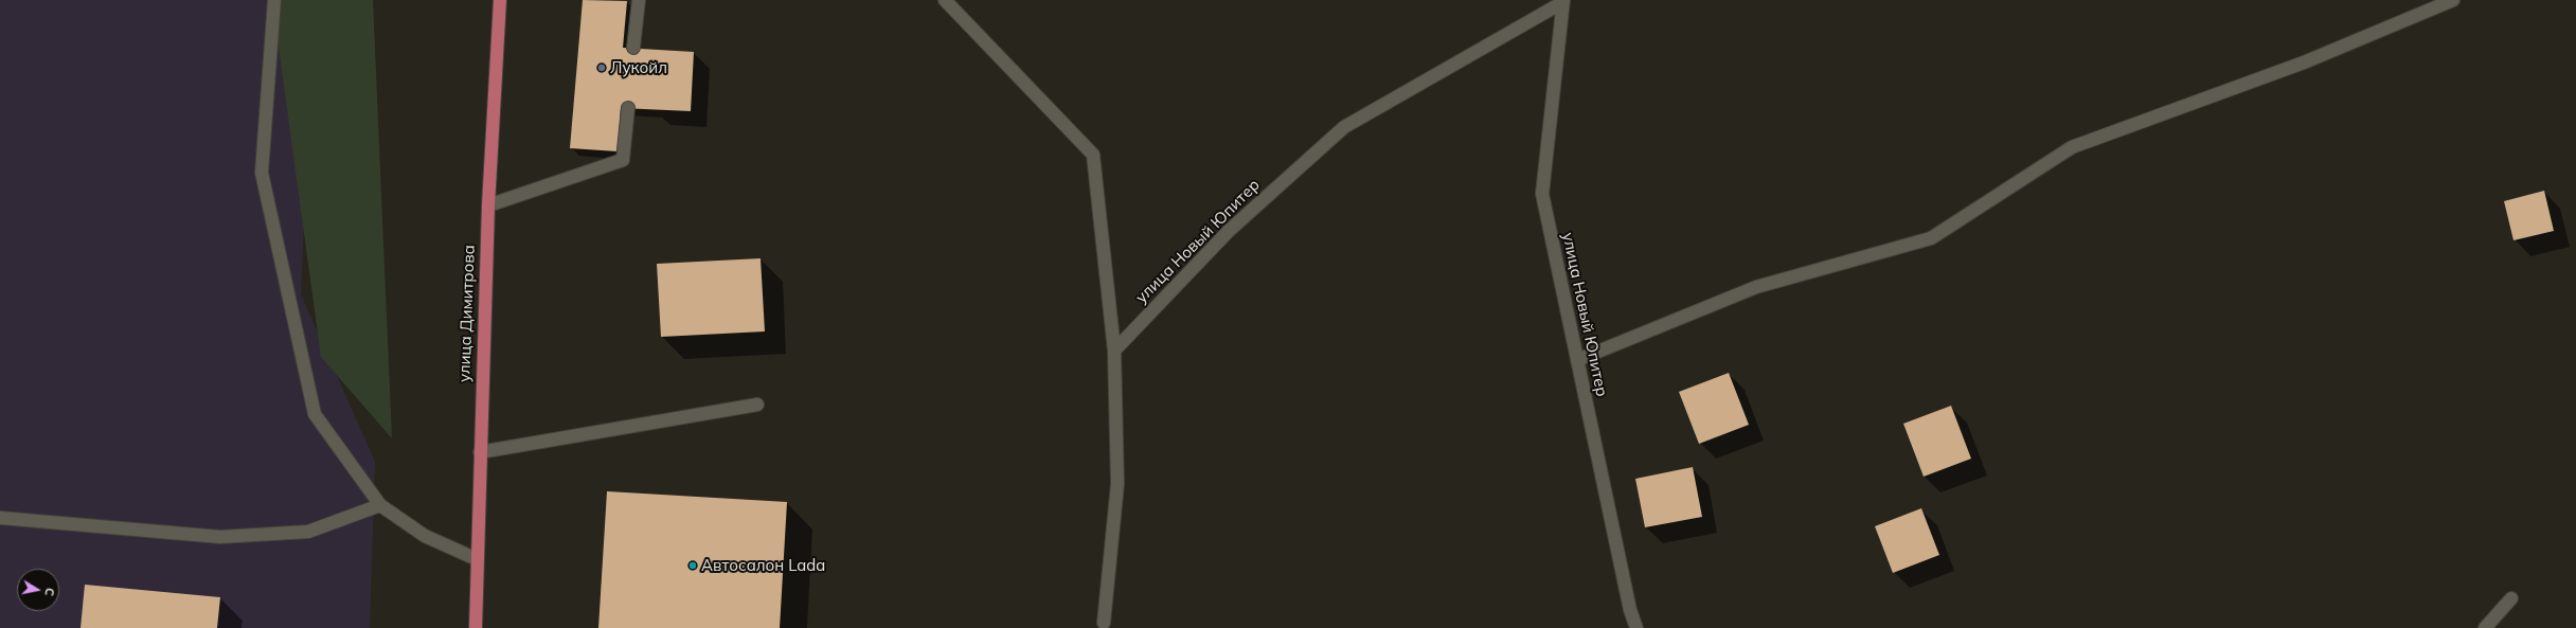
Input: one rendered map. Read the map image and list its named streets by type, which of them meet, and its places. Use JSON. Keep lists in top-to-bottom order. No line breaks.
{"streets":{"main road":["улица Димитрова"],"street":["улица Новый Юпитер"]},"places":["Лукойл","Автосалон Lada"],"north":"right"}
